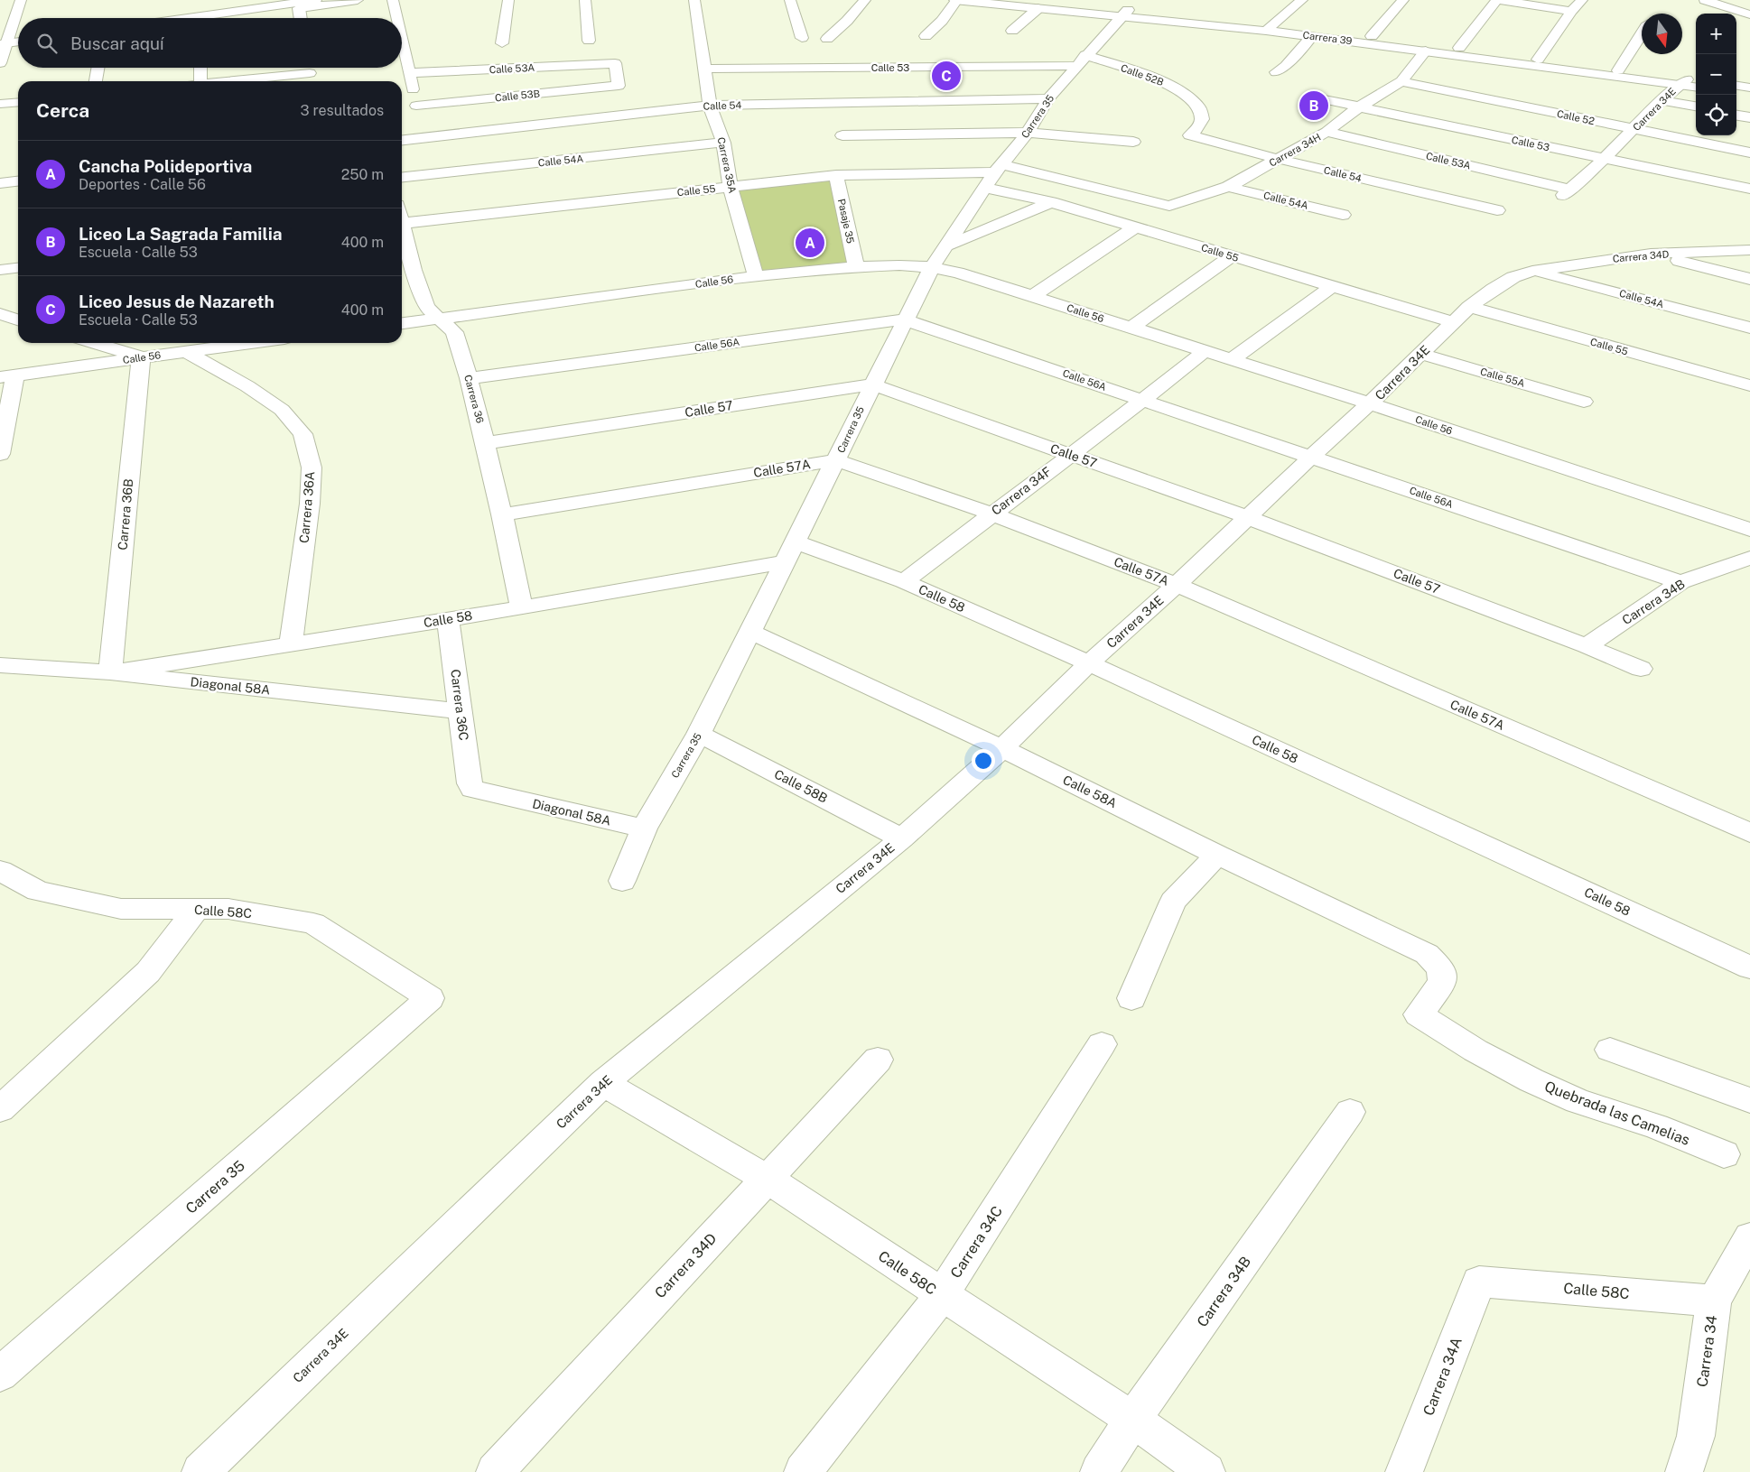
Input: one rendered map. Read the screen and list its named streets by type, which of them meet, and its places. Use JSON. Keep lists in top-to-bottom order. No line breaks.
{"streets":{"street":["Carrera 39","Calle 53","Calle 53A","Calle 52B","Calle 53B","Calle 54","Carrera 34E","Carrera 35","Calle 52","Carrera 34H","Calle 54A","Carrera 35A","Calle 55","Pasaje 35","Carrera 34D","Calle 56","Calle 56A","Calle 55A","Carrera 36","Calle 57","Calle 57A","Carrera 34F","Carrera 36A","Carrera 36B","Calle 58","Carrera 34B","Diagonal 58A","Carrera 36C","Calle 58B","Calle 58A","Calle 58C","Quebrada las Camelias","Carrera 34C","Carrera 34","Carrera 34A"]},"crossings":[["Carrera 39","Carrera 34E"],["Carrera 39","Carrera 35"],["Carrera 39","Carrera 34H"],["Calle 53","Calle 52B"],["Calle 53","Carrera 34E"],["Calle 53","Carrera 35"],["Calle 53","Carrera 34H"],["Calle 53","Carrera 35A"],["Calle 53A","Calle 53B"],["Calle 53A","Carrera 34E"],["Calle 53A","Carrera 34H"],["Calle 52B","Calle 54"],["Calle 52B","Carrera 35"],["Calle 54","Carrera 35"],["Calle 54","Carrera 34H"],["Calle 54","Carrera 35A"],["Carrera 34E","Calle 52"],["Carrera 34E","Calle 54A"],["Carrera 34E","Calle 55"],["Carrera 34E","Carrera 34D"],["Carrera 34E","Calle 56"],["Carrera 34E","Calle 56A"],["Carrera 34E","Calle 55A"],["Carrera 34E","Calle 57"],["Carrera 34E","Calle 57A"],["Carrera 34E","Calle 58"],["Carrera 34E","Calle 58B"],["Carrera 34E","Calle 58A"],["Carrera 34E","Calle 58C"],["Carrera 35","Calle 55"],["Carrera 35","Calle 56"],["Carrera 35","Calle 56A"],["Carrera 35","Calle 57"],["Carrera 35","Calle 57A"],["Carrera 35","Calle 58"],["Carrera 35","Diagonal 58A"],["Carrera 35","Calle 58B"],["Carrera 35","Calle 58A"],["Carrera 35","Calle 58C"],["Calle 52","Carrera 34H"],["Carrera 34H","Calle 54A"],["Carrera 34H","Calle 55"],["Calle 54A","Carrera 35A"],["Calle 54A","Carrera 34D"],["Carrera 35A","Calle 55"],["Carrera 35A","Calle 56"],["Calle 55","Pasaje 35"],["Pasaje 35","Calle 56"],["Carrera 34D","Calle 58C"],["Calle 56","Carrera 36"],["Calle 56","Carrera 34F"],["Calle 56","Carrera 36A"],["Calle 56","Carrera 36B"],["Calle 56A","Carrera 36"],["Calle 56A","Carrera 34F"],["Calle 56A","Carrera 34B"],["Carrera 36","Calle 57"],["Carrera 36","Calle 57A"],["Carrera 36","Calle 58"],["Calle 57","Carrera 34F"],["Calle 57","Carrera 34B"],["Calle 57A","Carrera 34F"],["Carrera 34F","Calle 58"],["Carrera 36A","Calle 58"],["Carrera 36B","Calle 58"],["Carrera 36B","Diagonal 58A"],["Calle 58","Diagonal 58A"],["Calle 58","Carrera 36C"],["Carrera 34B","Calle 58C"],["Diagonal 58A","Carrera 36C"],["Calle 58A","Quebrada las Camelias"],["Calle 58C","Carrera 34C"],["Calle 58C","Carrera 34"],["Calle 58C","Carrera 34A"]],"north":"bottom","page":{"map_buttons":["+","−"],"search":"Buscar aquí","pins":["C","B","A"],"heading":["Cerca","3 resultados"],"list":[{"mark":"A","name":"Cancha Polideportiva","note":"Deportes · Calle 56","value":"250 m"},{"mark":"B","name":"Liceo La Sagrada Familia","note":"Escuela · Calle 53","value":"400 m"},{"mark":"C","name":"Liceo Jesus de Nazareth","note":"Escuela · Calle 53","value":"400 m"}]}}
